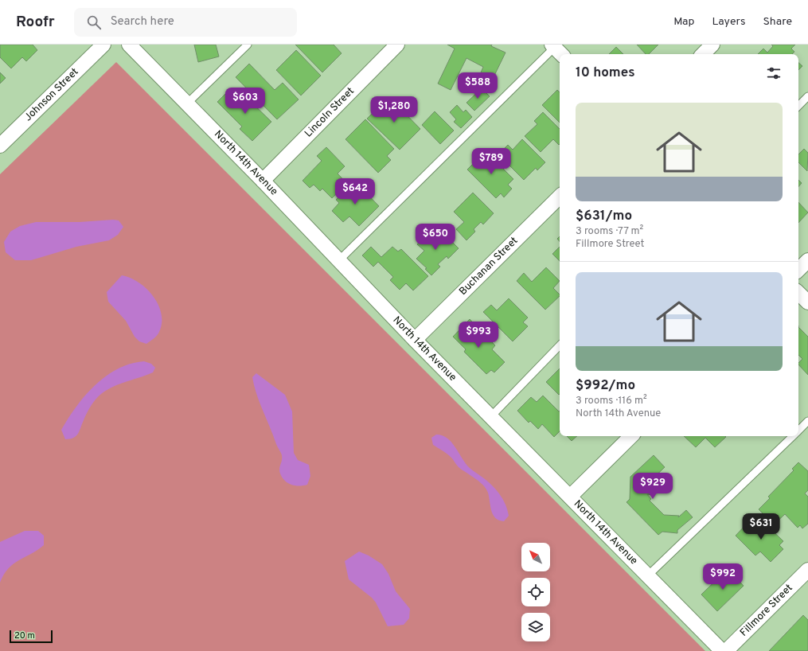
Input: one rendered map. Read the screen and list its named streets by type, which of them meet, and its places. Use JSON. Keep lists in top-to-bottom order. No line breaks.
{"streets":{"street":["Johnson Street","Lincoln Street","North 14th Avenue","Buchanan Street","Fillmore Street"]},"crossings":[["Lincoln Street","North 14th Avenue"],["North 14th Avenue","Buchanan Street"]],"scale_bar":"20 m","north":"top left","page":{"header":"Roofr","search":"Search here","nav":["Map","Layers","Share"],"heading":"10 homes","price":["$588","$603","$1,280","$789","$642","$650","$993","$929","$631","$992"],"list":[{"name":"$631/mo","note":"3 rooms · 77 m² · Fillmore Street"},{"name":"$992/mo","note":"3 rooms · 116 m² · North 14th Avenue"}],"scale":"20 m"}}
